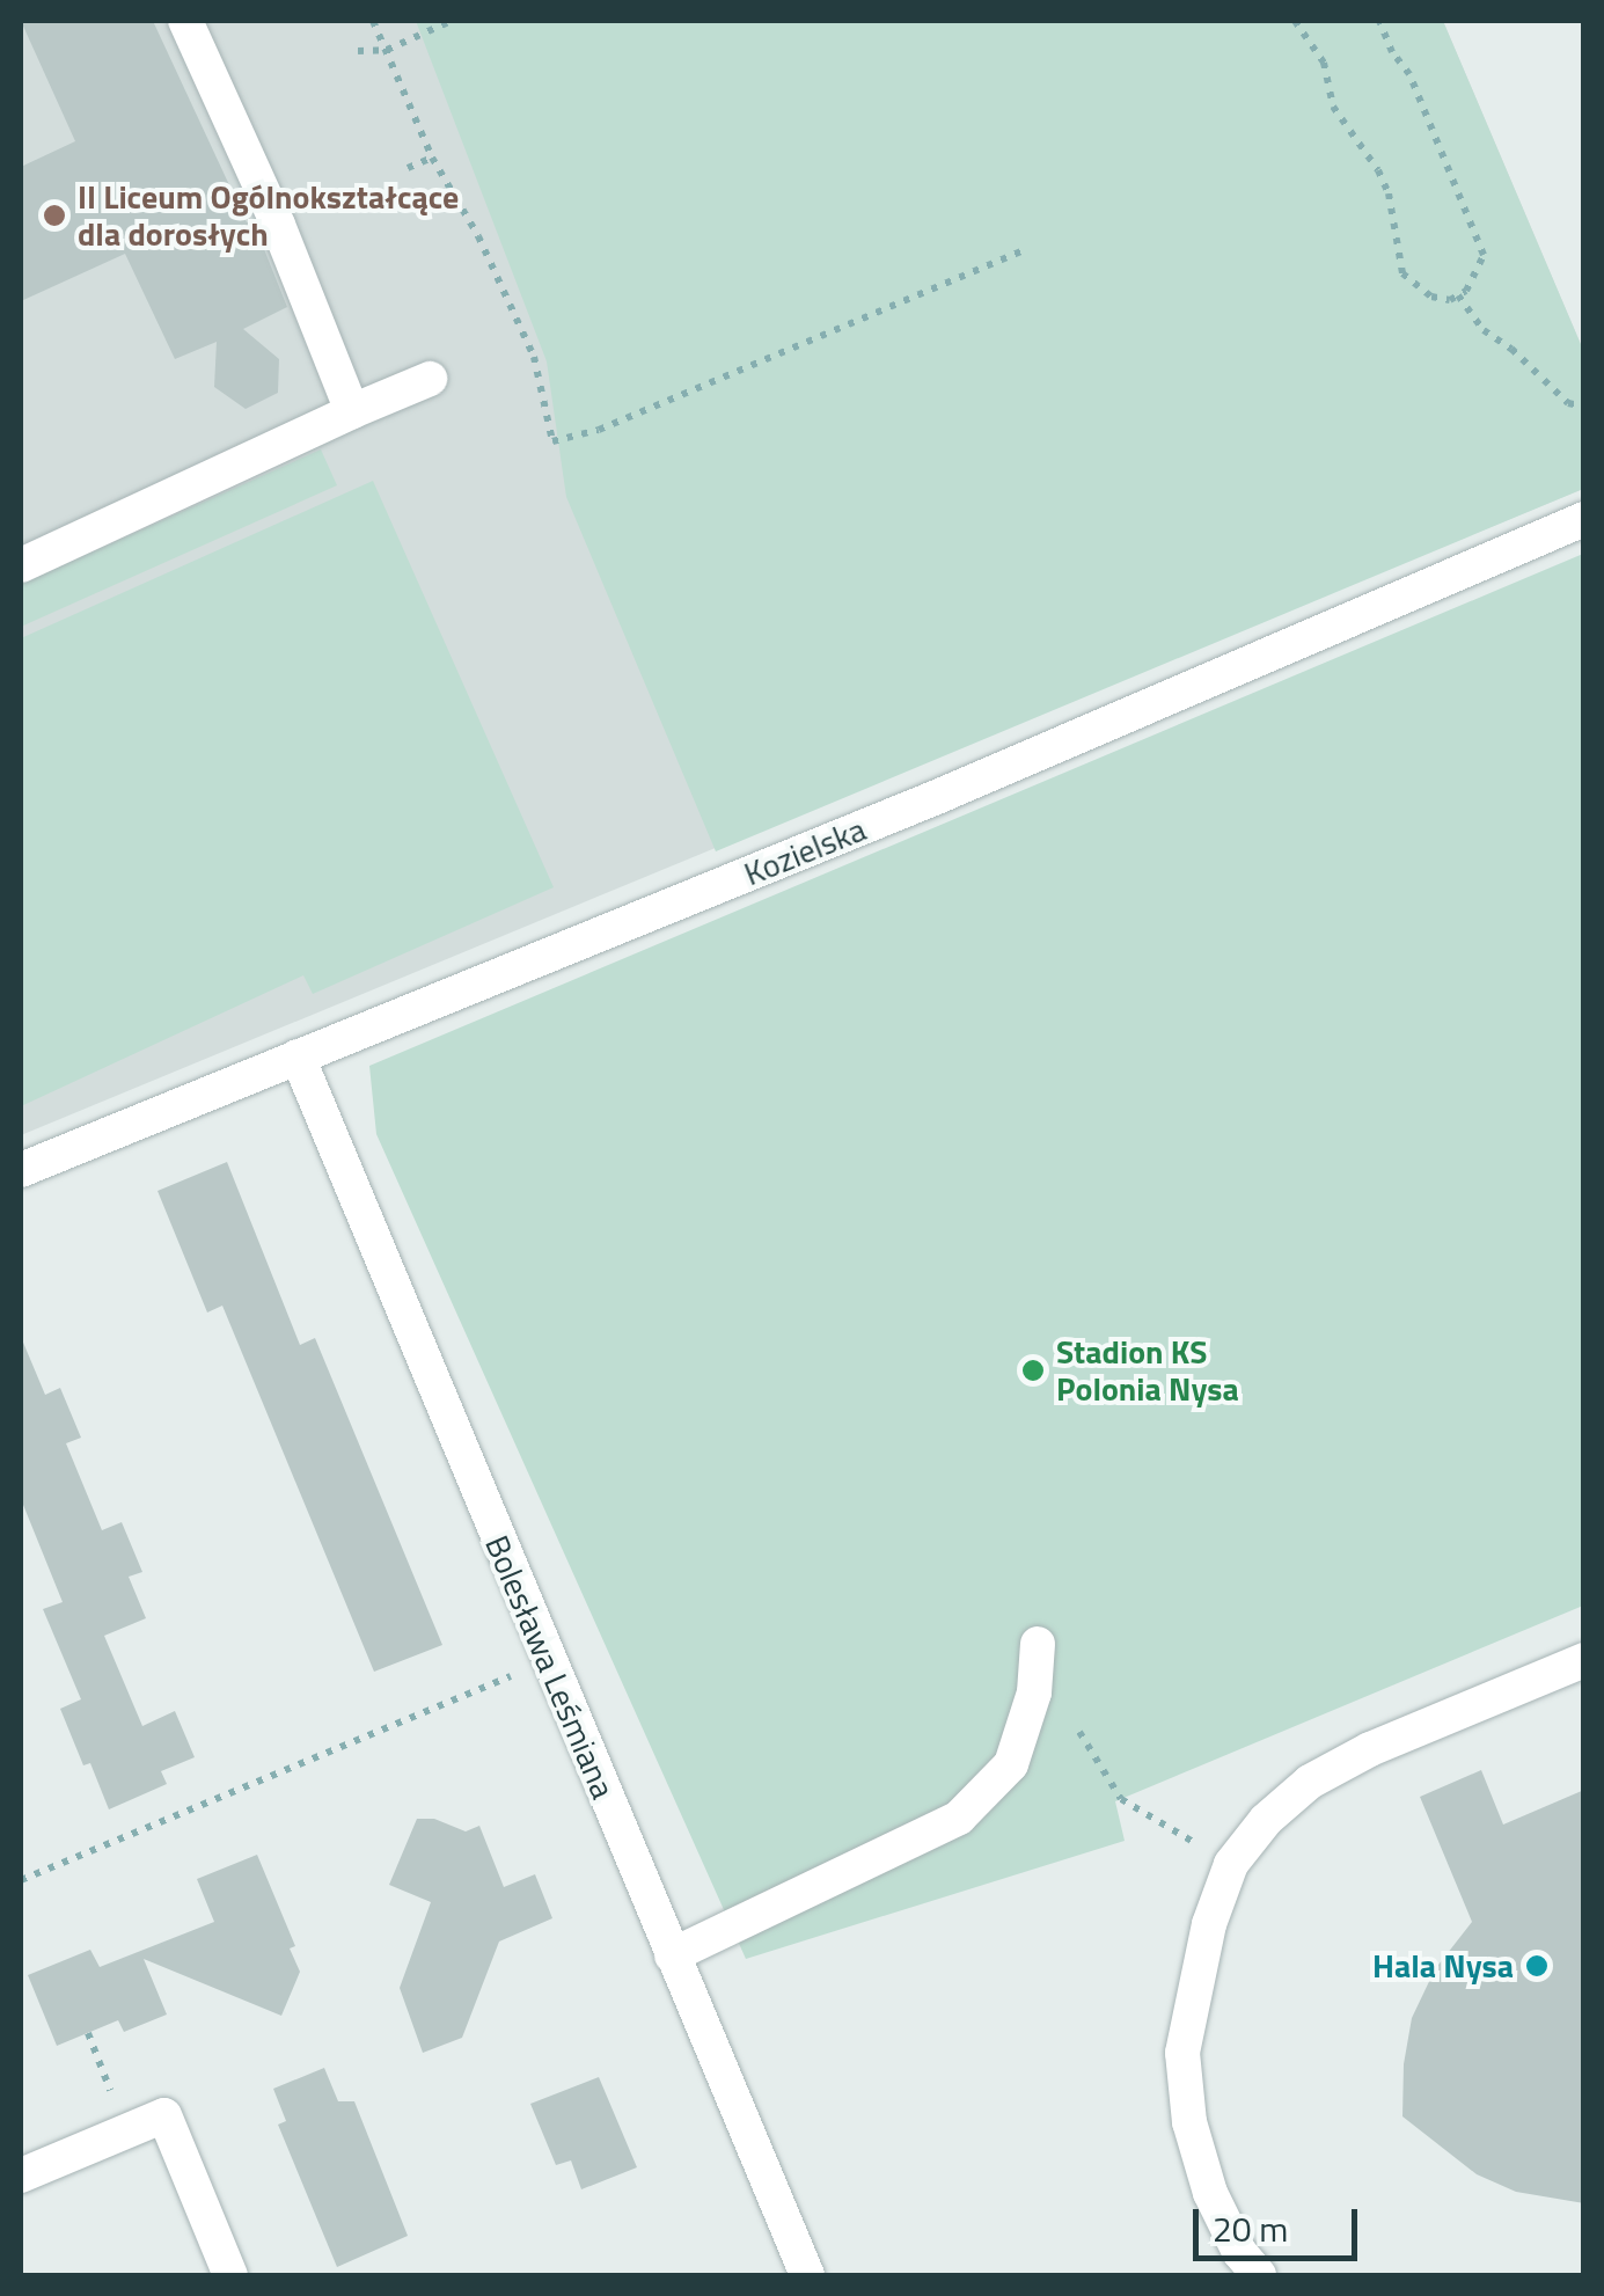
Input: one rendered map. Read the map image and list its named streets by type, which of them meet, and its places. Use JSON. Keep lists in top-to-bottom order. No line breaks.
{"streets":{"street":["Kozielska","Bolesława Leśmiana"]},"crossings":[["Kozielska","Bolesława Leśmiana"]],"places":["II Liceum Ogólnokształcące dla dorosłych","Stadion KS Polonia Nysa","Hala Nysa"],"scale_bar":"20 m"}
